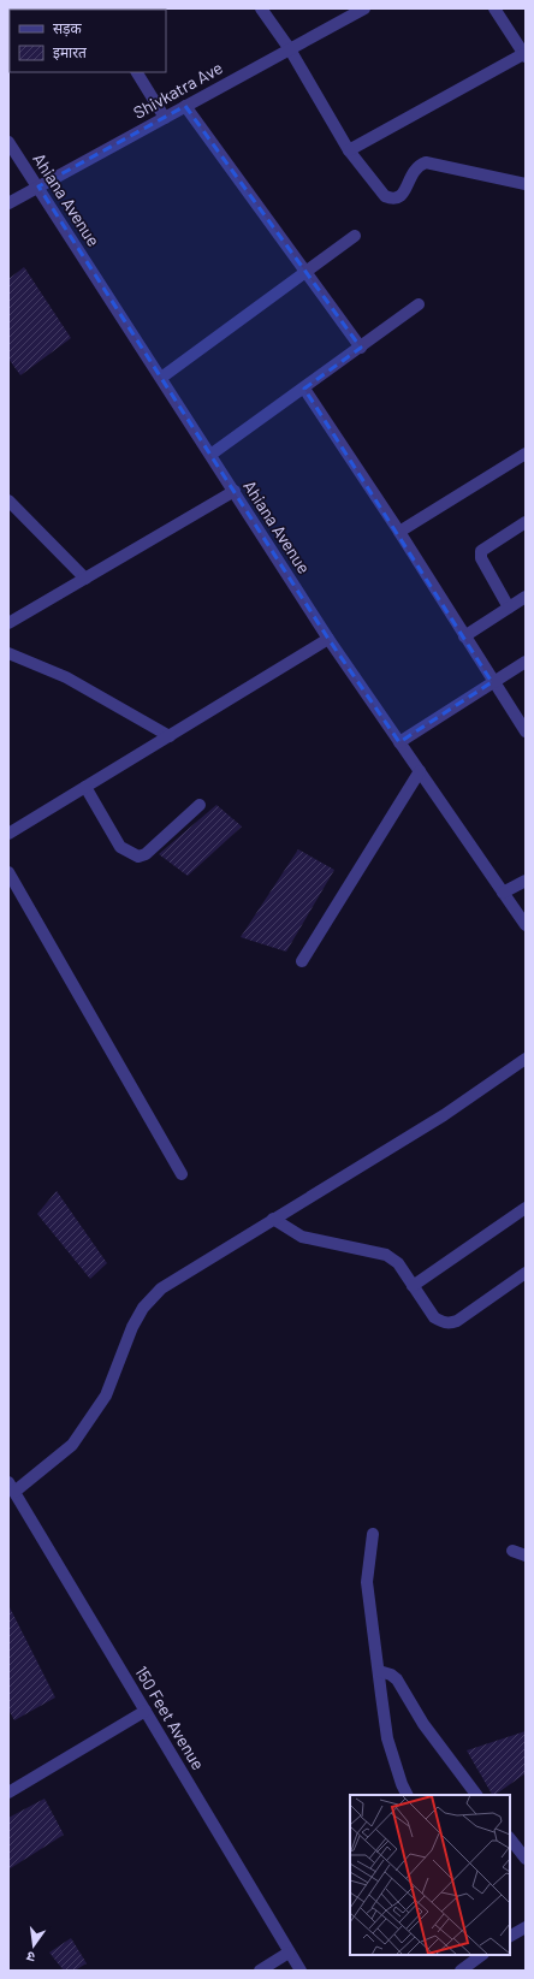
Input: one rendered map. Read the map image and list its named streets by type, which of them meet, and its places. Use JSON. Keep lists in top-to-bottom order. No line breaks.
{"streets":{"street":["Shivkatra Ave","Ahiana Avenue","150 Feet Avenue"]},"crossings":[["Shivkatra Ave","Ahiana Avenue"]],"legend":["सड़क","इमारत"],"north":"bottom"}
